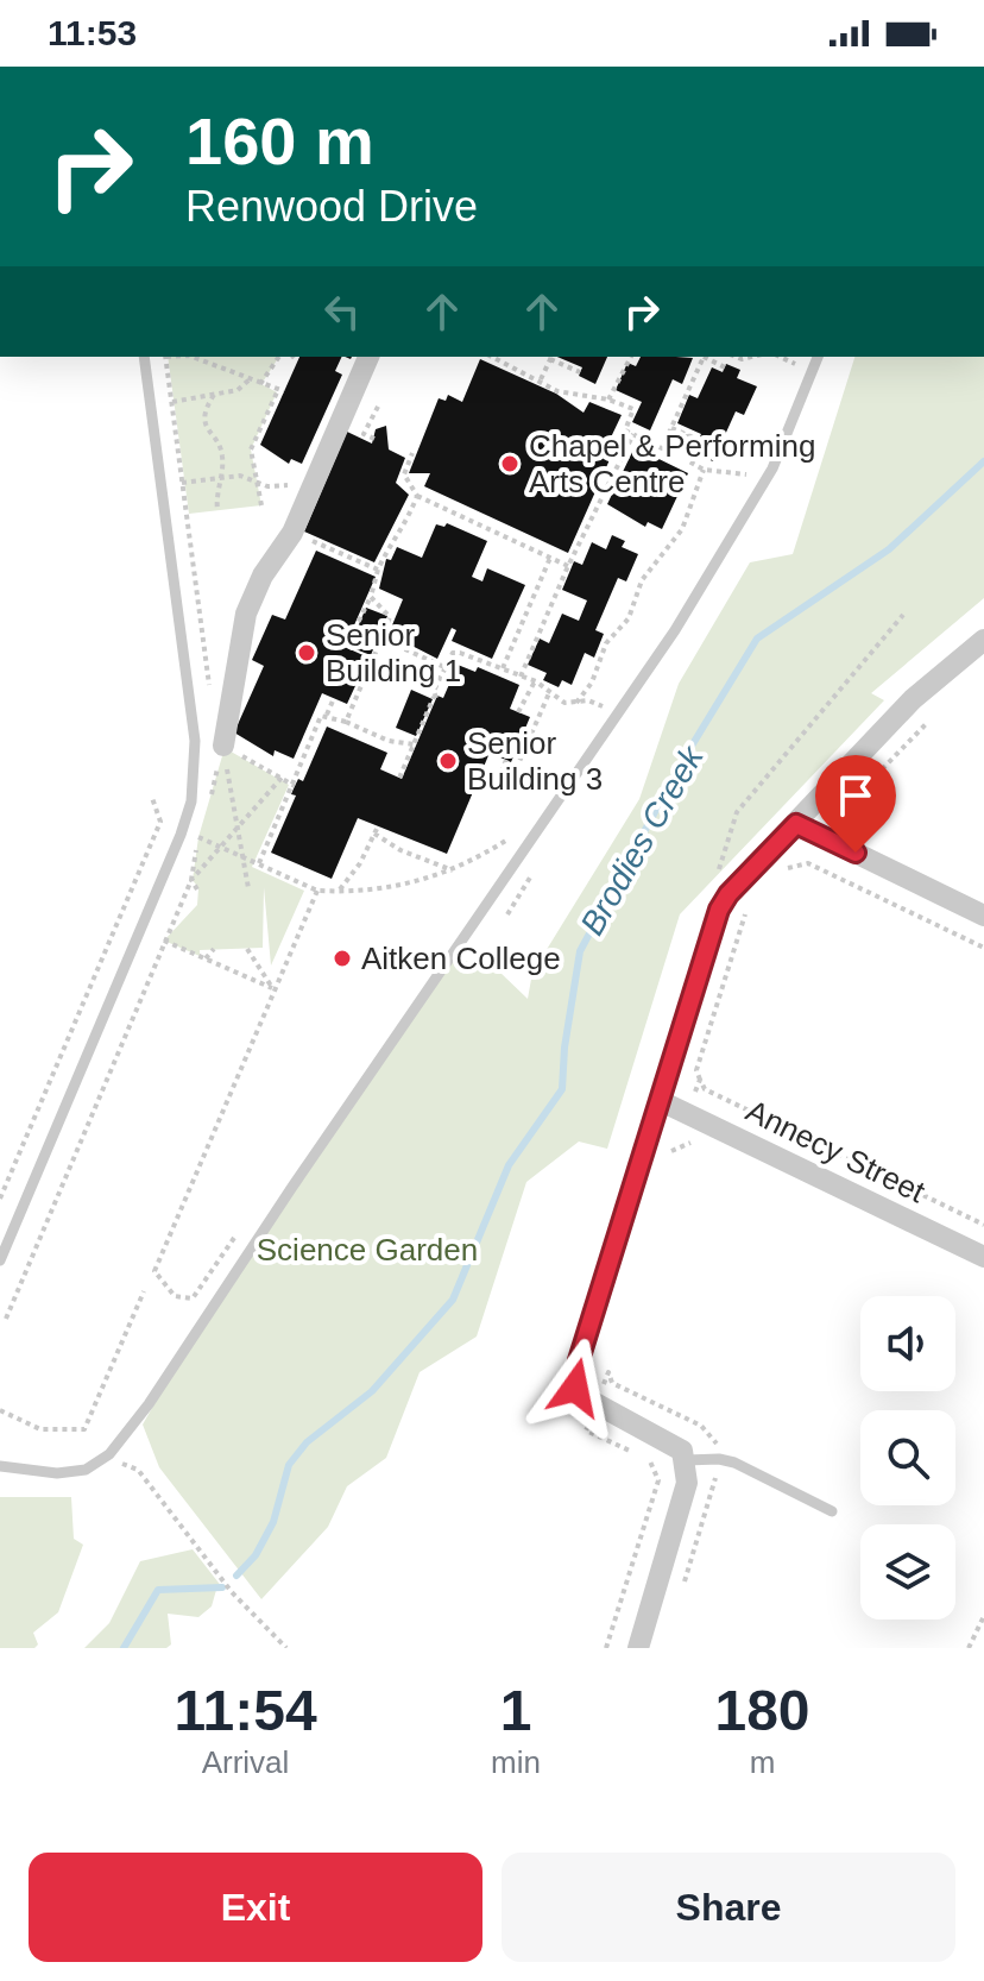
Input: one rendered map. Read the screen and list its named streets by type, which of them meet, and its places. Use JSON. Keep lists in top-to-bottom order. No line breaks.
{"streets":{"street":["Annecy Street"]},"water":["Brodies Creek"],"parks":["Science Garden"],"places":["Chapel & Performing Arts Centre","Senior Building 1","Senior Building 3","Aitken College"],"page":{"status":"11:53","turn":["160 m","Renwood Drive"],"eta":["11:54","Arrival","1","min","180","m"],"buttons":["Exit","Share"]}}
